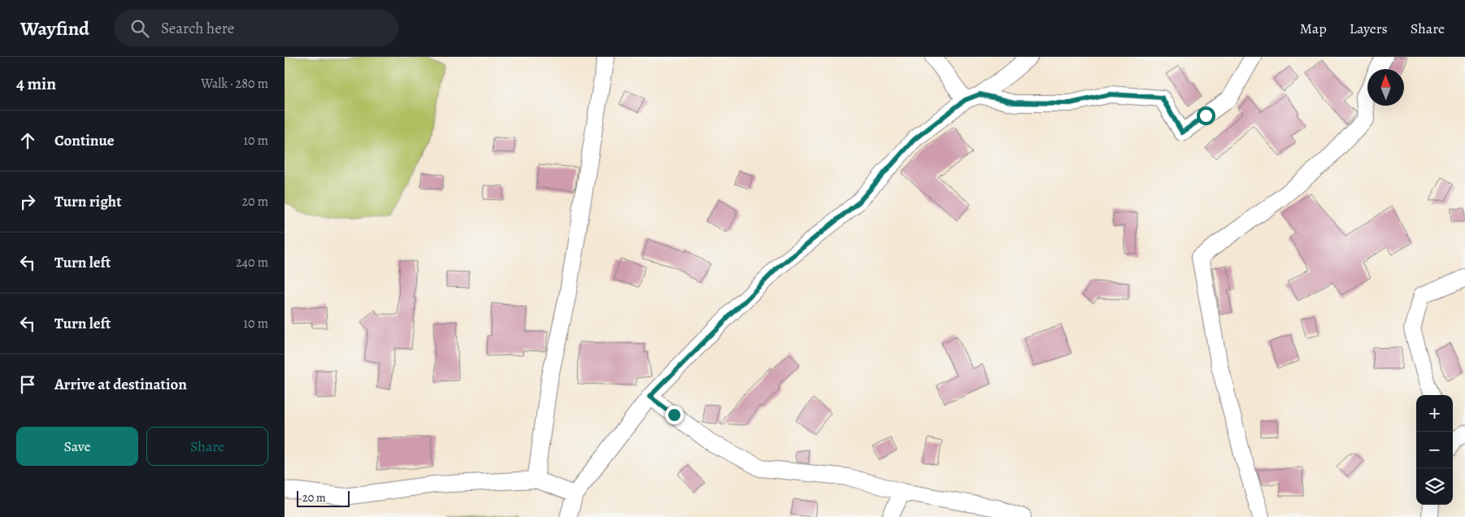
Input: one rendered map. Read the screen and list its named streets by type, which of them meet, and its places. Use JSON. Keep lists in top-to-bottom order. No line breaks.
{"scale_bar":"20 m","north":"top","page":{"header":"Wayfind","search":"Search here","nav":["Map","Layers","Share"],"heading":["4 min","Walk · 280 m"],"list":[["Continue","10 m"],["Turn right","20 m"],["Turn left","240 m"],["Turn left","10 m"],"Arrive at destination"],"map_buttons":["+","−"],"buttons":["Save","Share"],"scale":"20 m"}}
